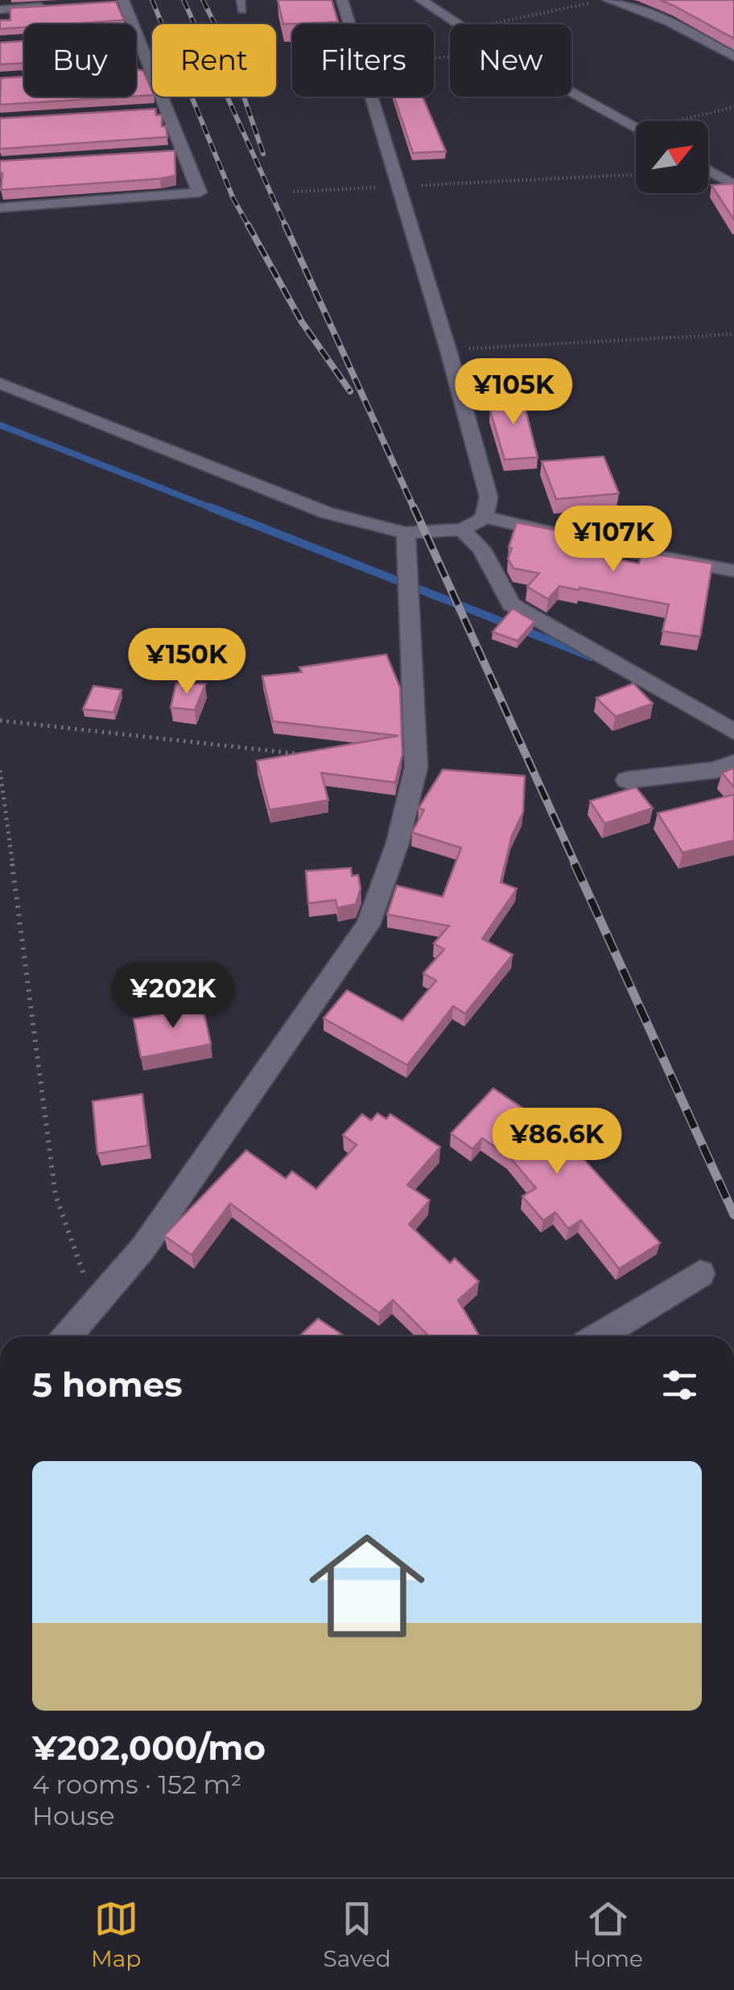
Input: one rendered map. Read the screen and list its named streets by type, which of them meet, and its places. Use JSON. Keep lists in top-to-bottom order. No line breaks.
{"north":"top right","page":{"chip":["Buy","Rent","Filters","New"],"price":["¥105K","¥107K","¥150K","¥202K","¥86.6K"],"heading":"5 homes","list":[{"name":"¥202,000/mo","note":"4 rooms · 152 m² · House"}],"tabs":["Map","Saved","Home"]}}
